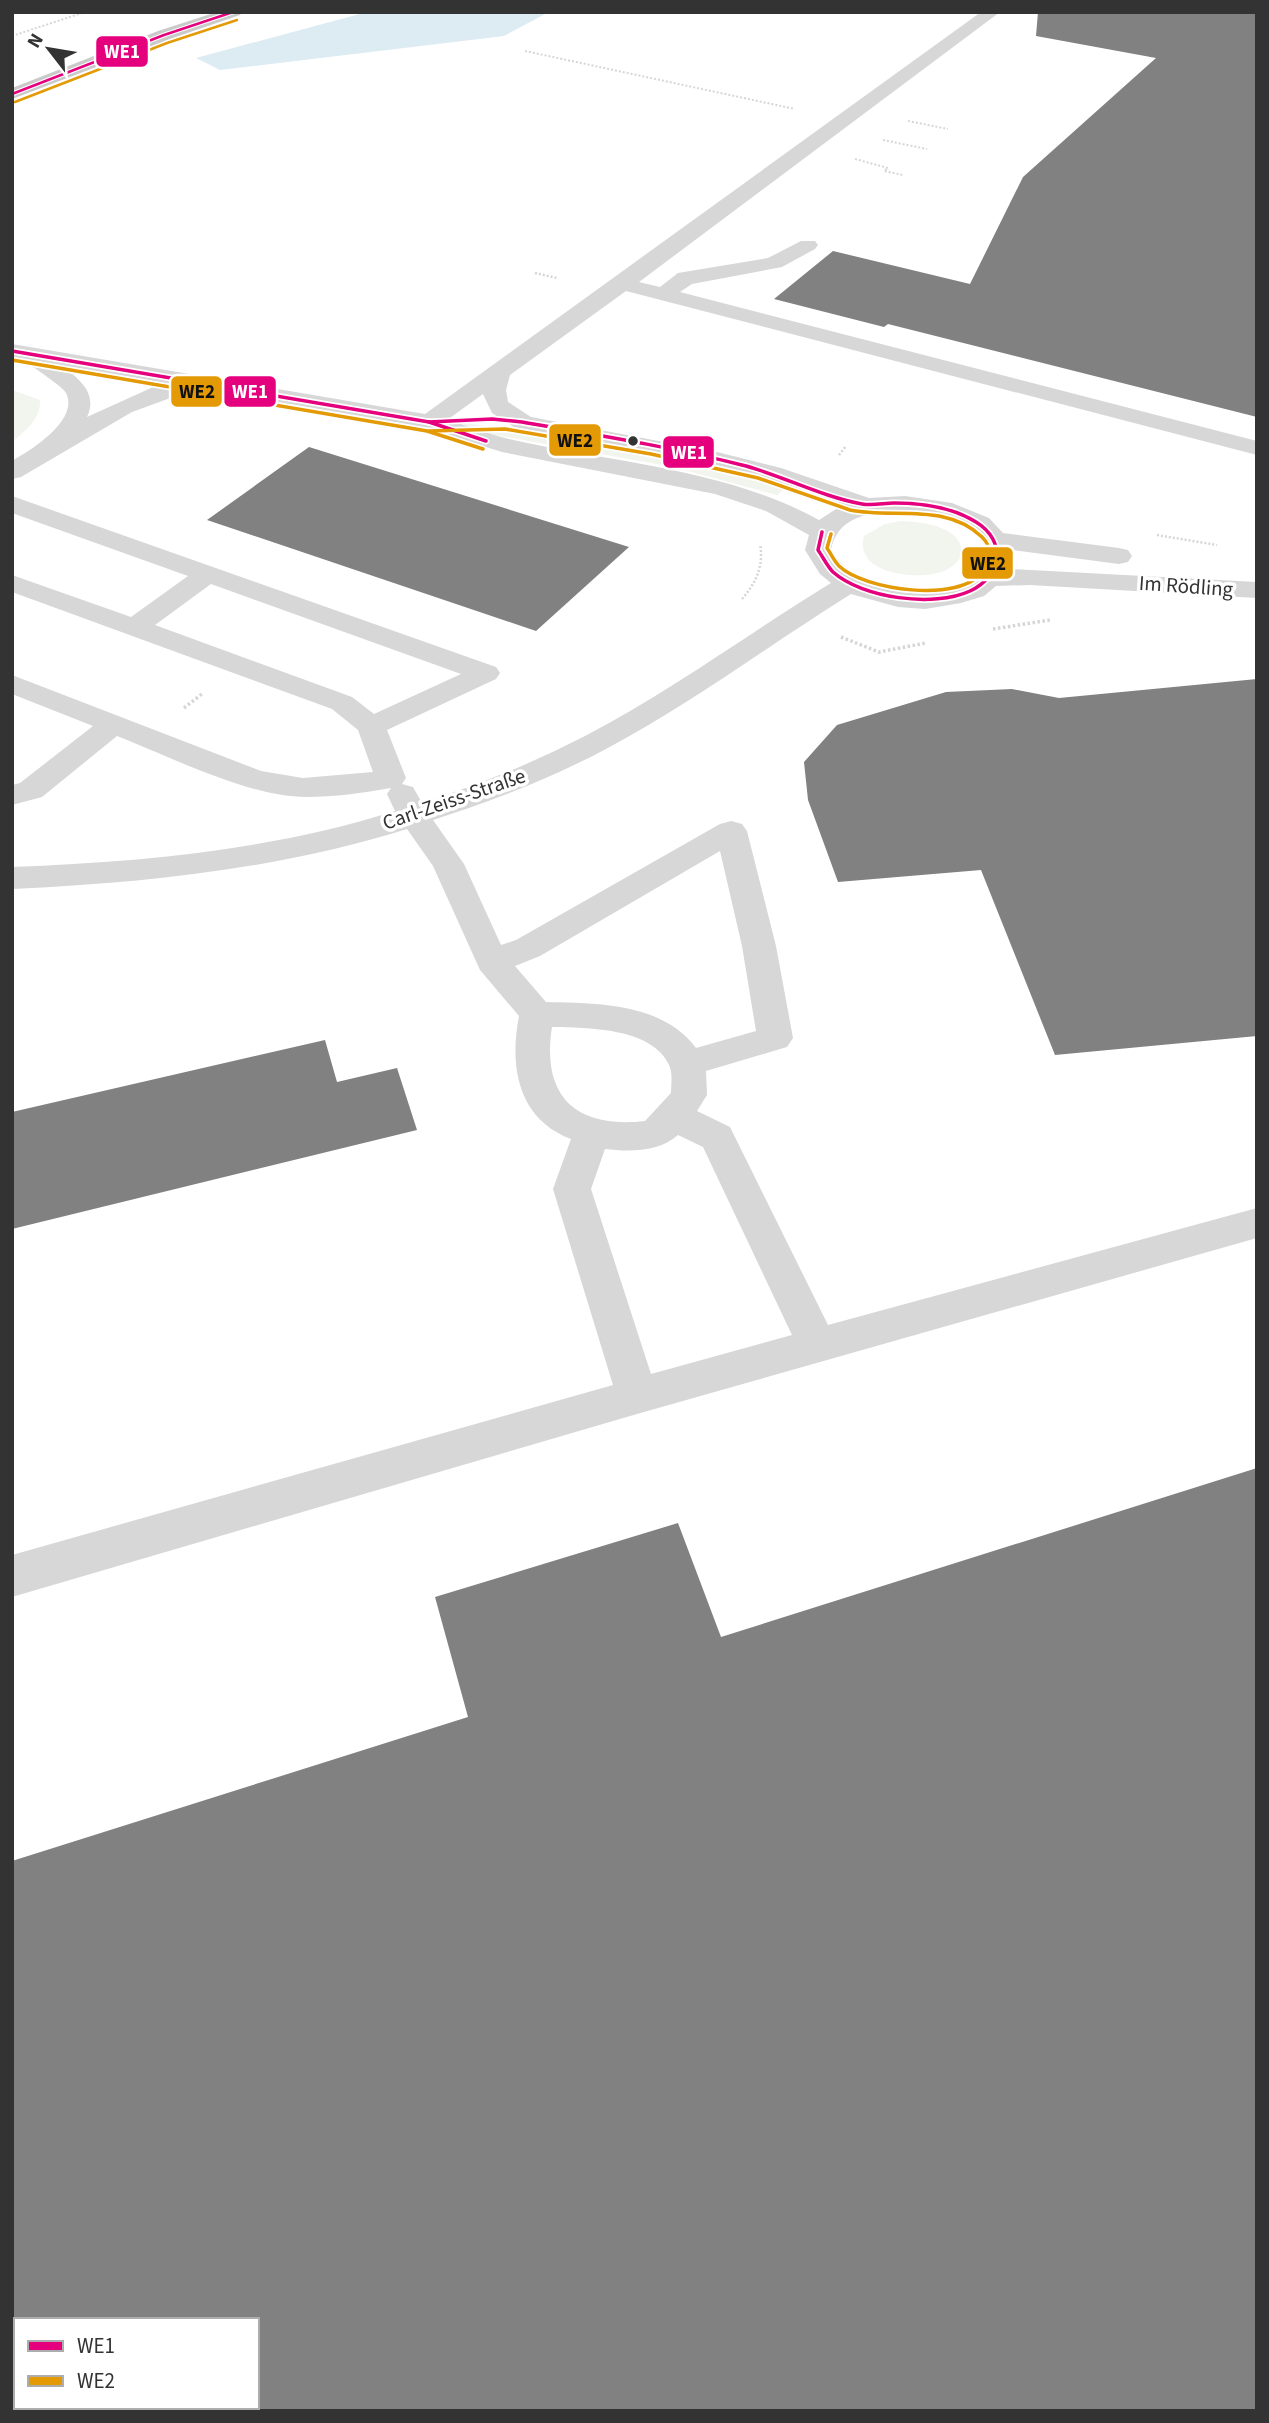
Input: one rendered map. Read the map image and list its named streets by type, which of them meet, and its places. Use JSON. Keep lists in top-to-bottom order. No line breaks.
{"streets":{"street":["Im Rödling","Carl-Zeiss-Straße"]},"crossings":[["Im Rödling","Carl-Zeiss-Straße"]],"lines":["transit line WE1","transit line WE2"],"legend":["WE1","WE2"],"north":"top left"}
